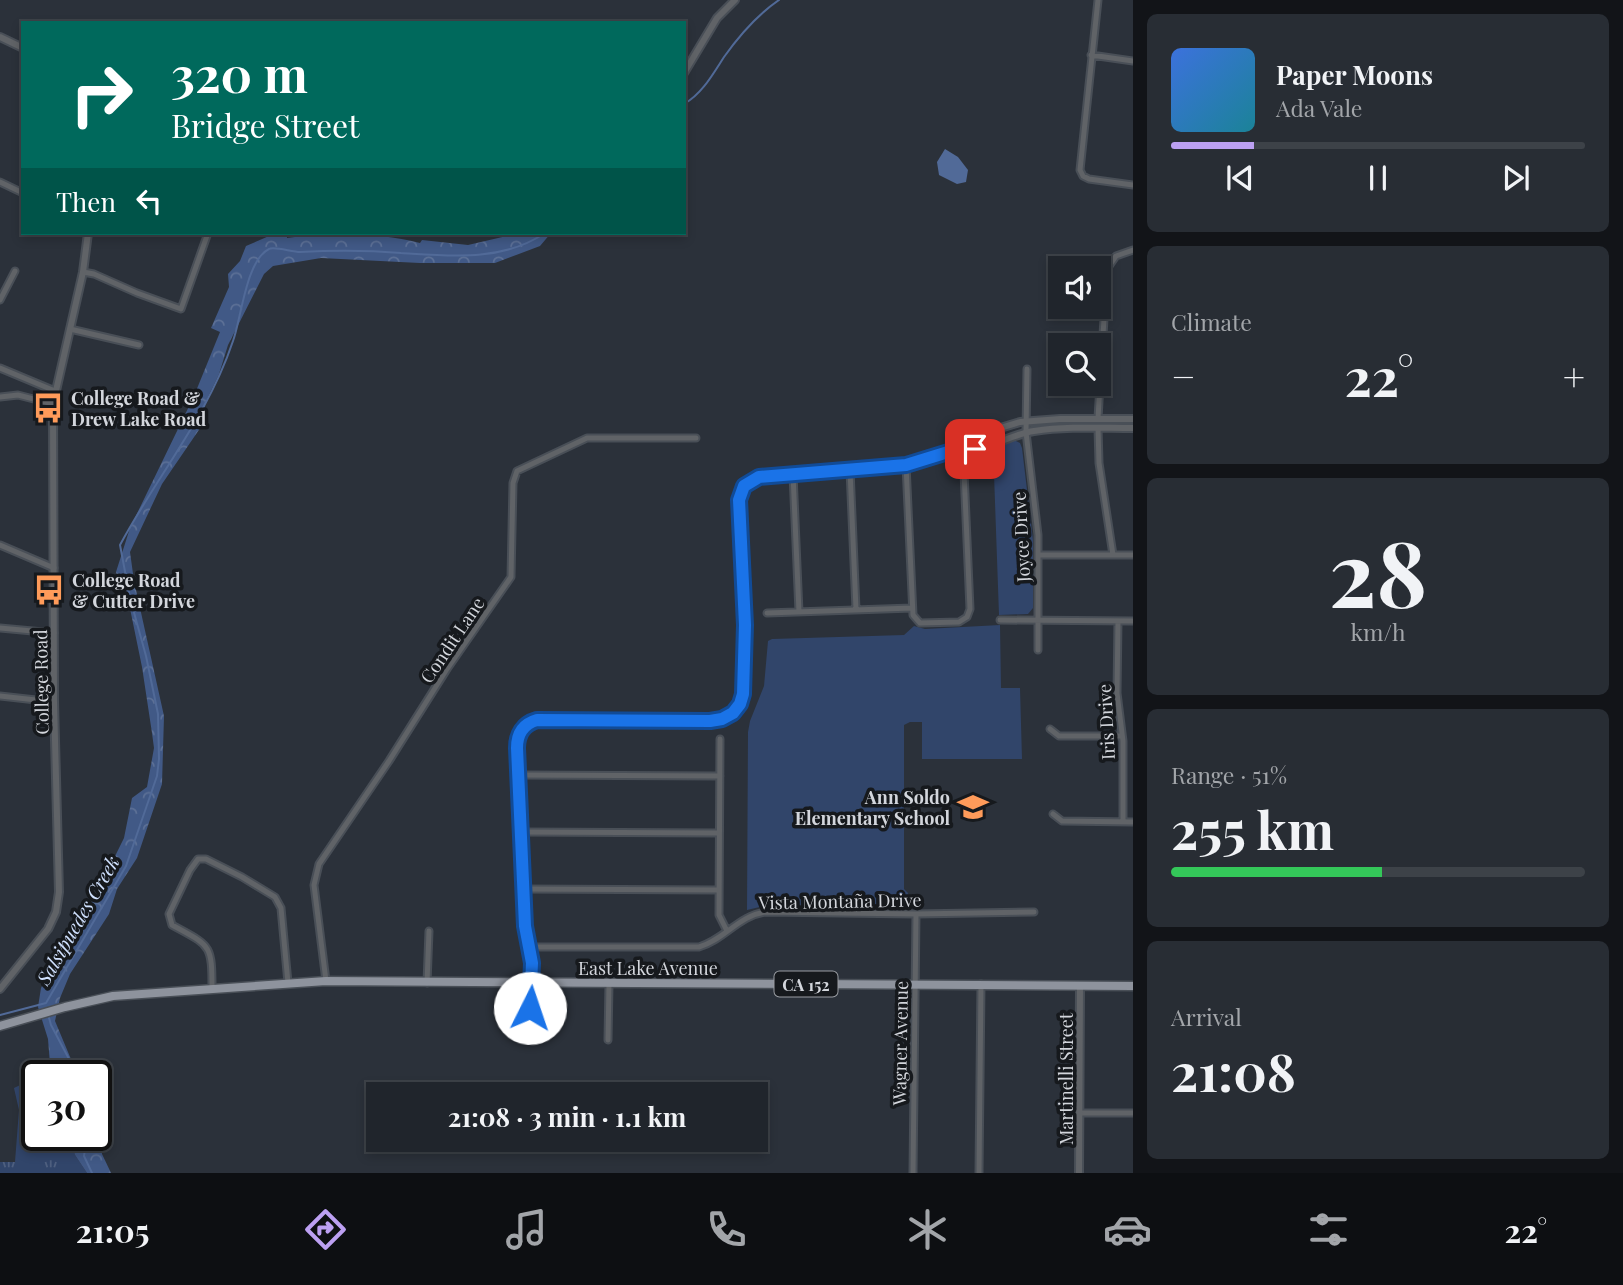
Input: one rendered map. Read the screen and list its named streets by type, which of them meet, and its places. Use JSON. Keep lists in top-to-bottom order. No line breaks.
{"streets":{"main road":["East Lake Avenue","CA 152"],"street":["Joyce Drive","Condit Lane","College Road","Iris Drive","Vista Montaña Drive","Wagner Avenue","Martinelli Street"]},"crossings":[["Condit Lane","East Lake Avenue"],["Vista Montaña Drive","Wagner Avenue"],["East Lake Avenue","Wagner Avenue"],["East Lake Avenue","Martinelli Street"]],"water":["Salsipuedes Creek"],"places":{"bus stop":["College Road & Drew Lake Road","College Road & Cutter Drive"],"school or university":["Ann Soldo Elementary School"]},"page":{"turn":["320 m","Bridge Street"],"song":["Paper Moons","Ada Vale"],"then":"Then","tile":["Climate",["28","km/h"],["Range · 51%","255 km"],["Arrival","21:08"]],"heat":["−","22°","+"],"limit":"30","trip":"21:08 · 3 min · 1.1 km","tabs":["21:05","22°"]}}
